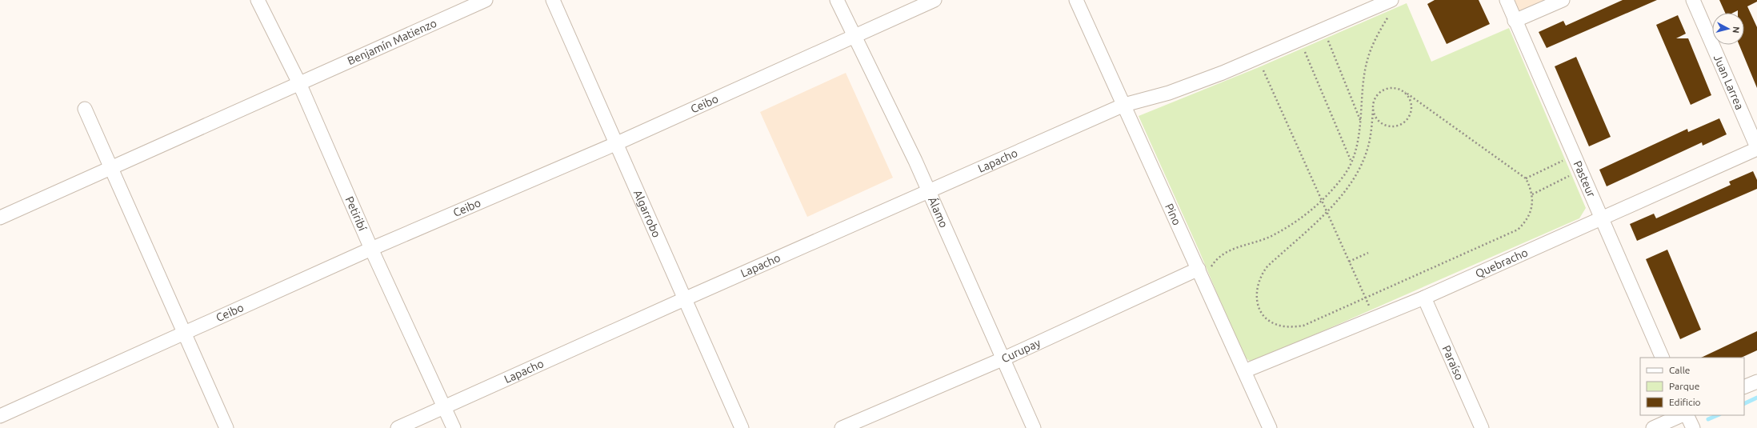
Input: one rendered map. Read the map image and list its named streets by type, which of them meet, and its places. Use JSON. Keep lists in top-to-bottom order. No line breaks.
{"streets":{"street":["Benjamín Matienzo","Juan Larrea","Ceibo","Lapacho","Pasteur","Álamo","Petiribí","Pino","Algarrobo","Quebracho","Curupay","Paraíso"]},"crossings":[["Benjamín Matienzo","Petiribí"],["Juan Larrea","Quebracho"],["Ceibo","Álamo"],["Ceibo","Petiribí"],["Ceibo","Algarrobo"],["Lapacho","Álamo"],["Lapacho","Petiribí"],["Lapacho","Pino"],["Lapacho","Algarrobo"],["Pasteur","Quebracho"],["Álamo","Curupay"],["Pino","Quebracho"],["Pino","Curupay"],["Quebracho","Paraíso"]],"legend":["Calle","Parque","Edificio"],"north":"right"}
